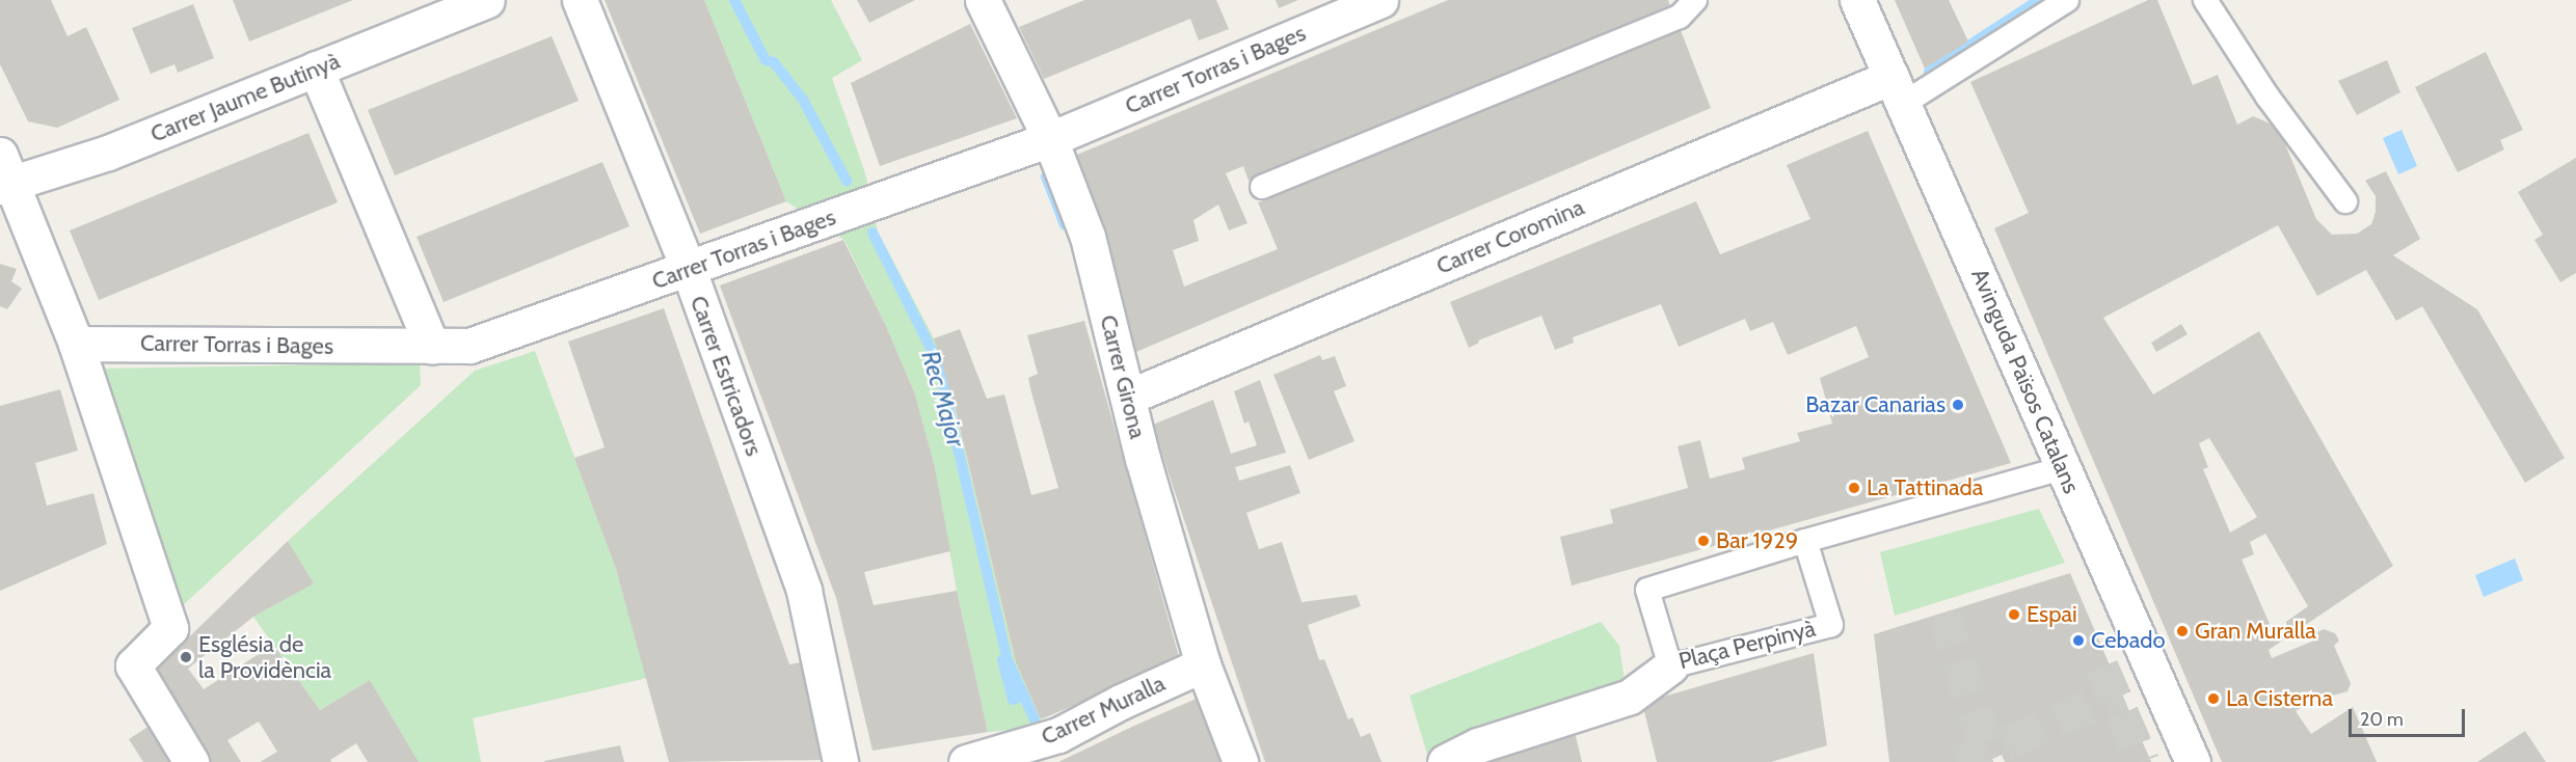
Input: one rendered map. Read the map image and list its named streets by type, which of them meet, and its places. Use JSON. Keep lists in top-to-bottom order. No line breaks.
{"streets":{"street":["Carrer Torras i Bages","Carrer Jaume Butinyà","Carrer Coromina","Carrer Estricadors","Carrer Girona","Avinguda Països Catalans","Carrer Muralla"],"lane":["Plaça Perpinyà"]},"crossings":[["Carrer Torras i Bages","Carrer Estricadors"],["Carrer Torras i Bages","Carrer Girona"],["Carrer Coromina","Carrer Girona"],["Carrer Coromina","Avinguda Països Catalans"],["Carrer Girona","Carrer Muralla"],["Avinguda Països Catalans","Plaça Perpinyà"]],"water":["Rec Major"],"places":["Bazar Canarias","La Tattinada","Bar 1929","Espai","Gran Muralla","Cebado","Església de la Providència","La Cisterna"],"scale_bar":"20 m"}
